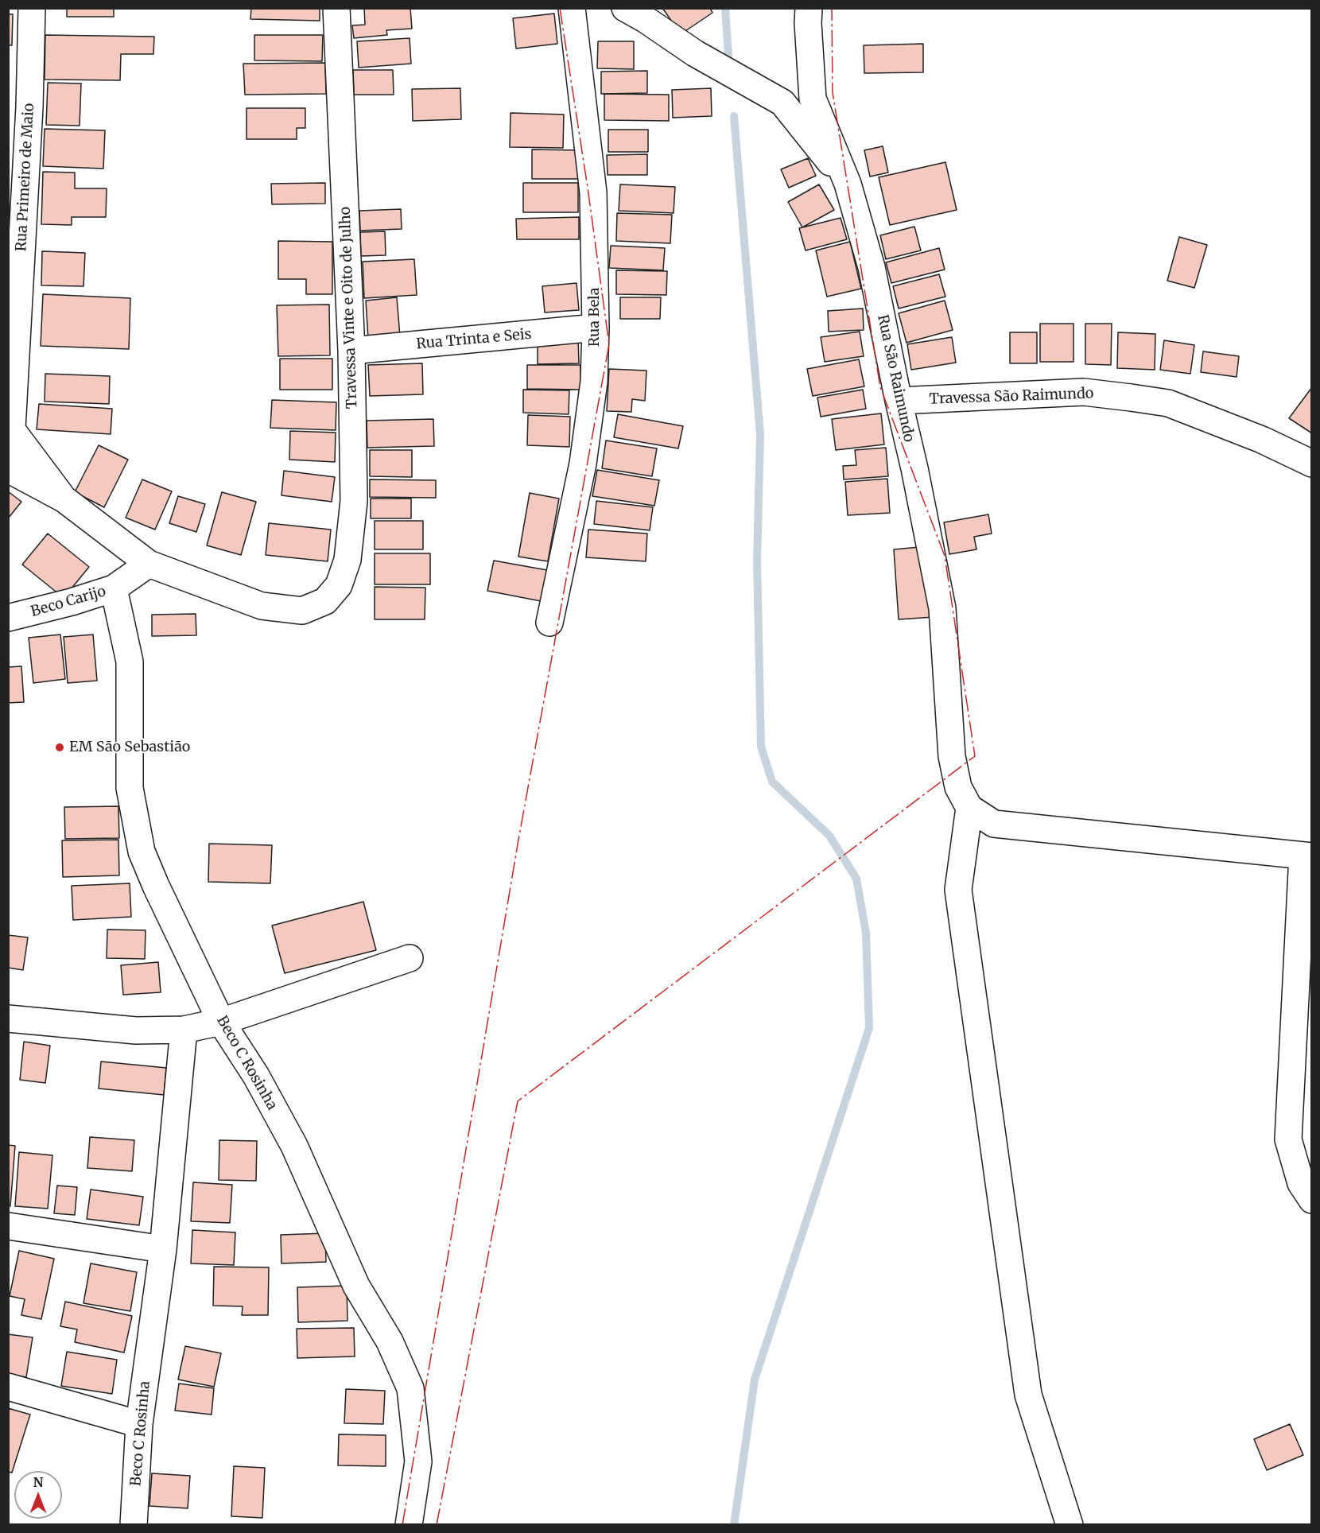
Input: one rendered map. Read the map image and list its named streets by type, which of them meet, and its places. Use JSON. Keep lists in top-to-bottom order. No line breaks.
{"streets":{"street":["Rua Primeiro de Maio","Travessa Vinte e Oito de Julho","Rua Bela","Rua Trinta e Seis","Rua São Raimundo","Travessa São Raimundo","Beco Carijo","Beco C Rosinha"]},"crossings":[["Travessa Vinte e Oito de Julho","Rua Trinta e Seis"],["Travessa Vinte e Oito de Julho","Beco Carijo"],["Rua Bela","Rua Trinta e Seis"],["Rua São Raimundo","Travessa São Raimundo"],["Beco Carijo","Beco C Rosinha"]],"places":["EM São Sebastião"],"north":"top"}
